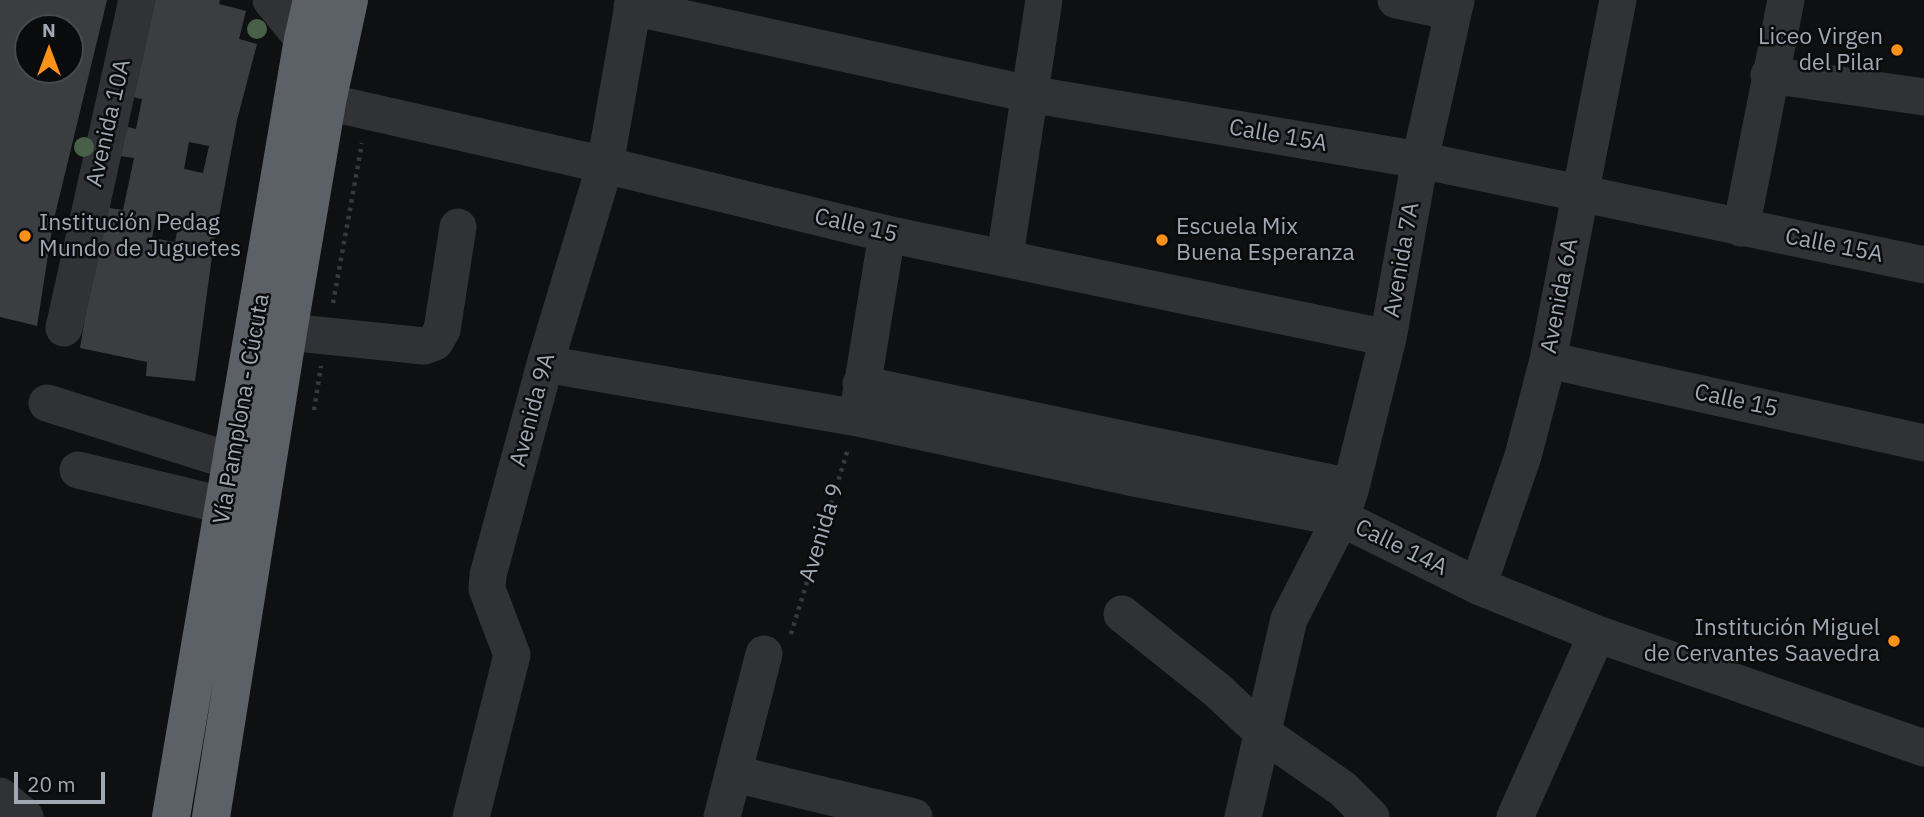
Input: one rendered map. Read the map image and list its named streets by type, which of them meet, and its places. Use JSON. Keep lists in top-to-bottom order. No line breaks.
{"streets":{"highway":["Vía Pamplona - Cúcuta"],"street":["Avenida 10A","Calle 15A","Calle 15","Avenida 7A","Avenida 6A","Avenida 9A","Calle 14A"],"path":["Avenida 9"]},"crossings":[["Calle 15A","Avenida 7A"],["Calle 15A","Avenida 6A"],["Calle 15A","Avenida 9A"],["Calle 15","Avenida 7A"],["Calle 15","Avenida 6A"],["Calle 15","Vía Pamplona - Cúcuta"],["Calle 15","Avenida 9A"],["Avenida 7A","Calle 14A"],["Avenida 6A","Calle 14A"],["Avenida 9A","Calle 14A"],["Avenida 9","Calle 14A"]],"places":["Liceo Virgen del Pilar","Institución Pedag Mundo de Juguetes","Escuela Mix Buena Esperanza","Institución Miguel de Cervantes Saavedra"],"scale_bar":"20 m","north":"top"}
